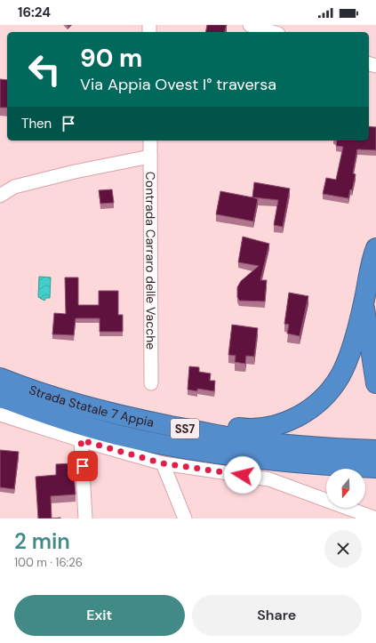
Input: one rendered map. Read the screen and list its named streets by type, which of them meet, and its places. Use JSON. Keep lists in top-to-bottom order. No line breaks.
{"streets":{"highway":["Strada Statale 7 Appia","SS7"],"street":["Contrada Carraro delle Vacche"]},"north":"bottom","page":{"status":"16:24","turn":["90 m","Via Appia Ovest I° traversa"],"then":"Then","heading":["2 min","100 m · 16:26"],"buttons":["Exit","Share"]}}
